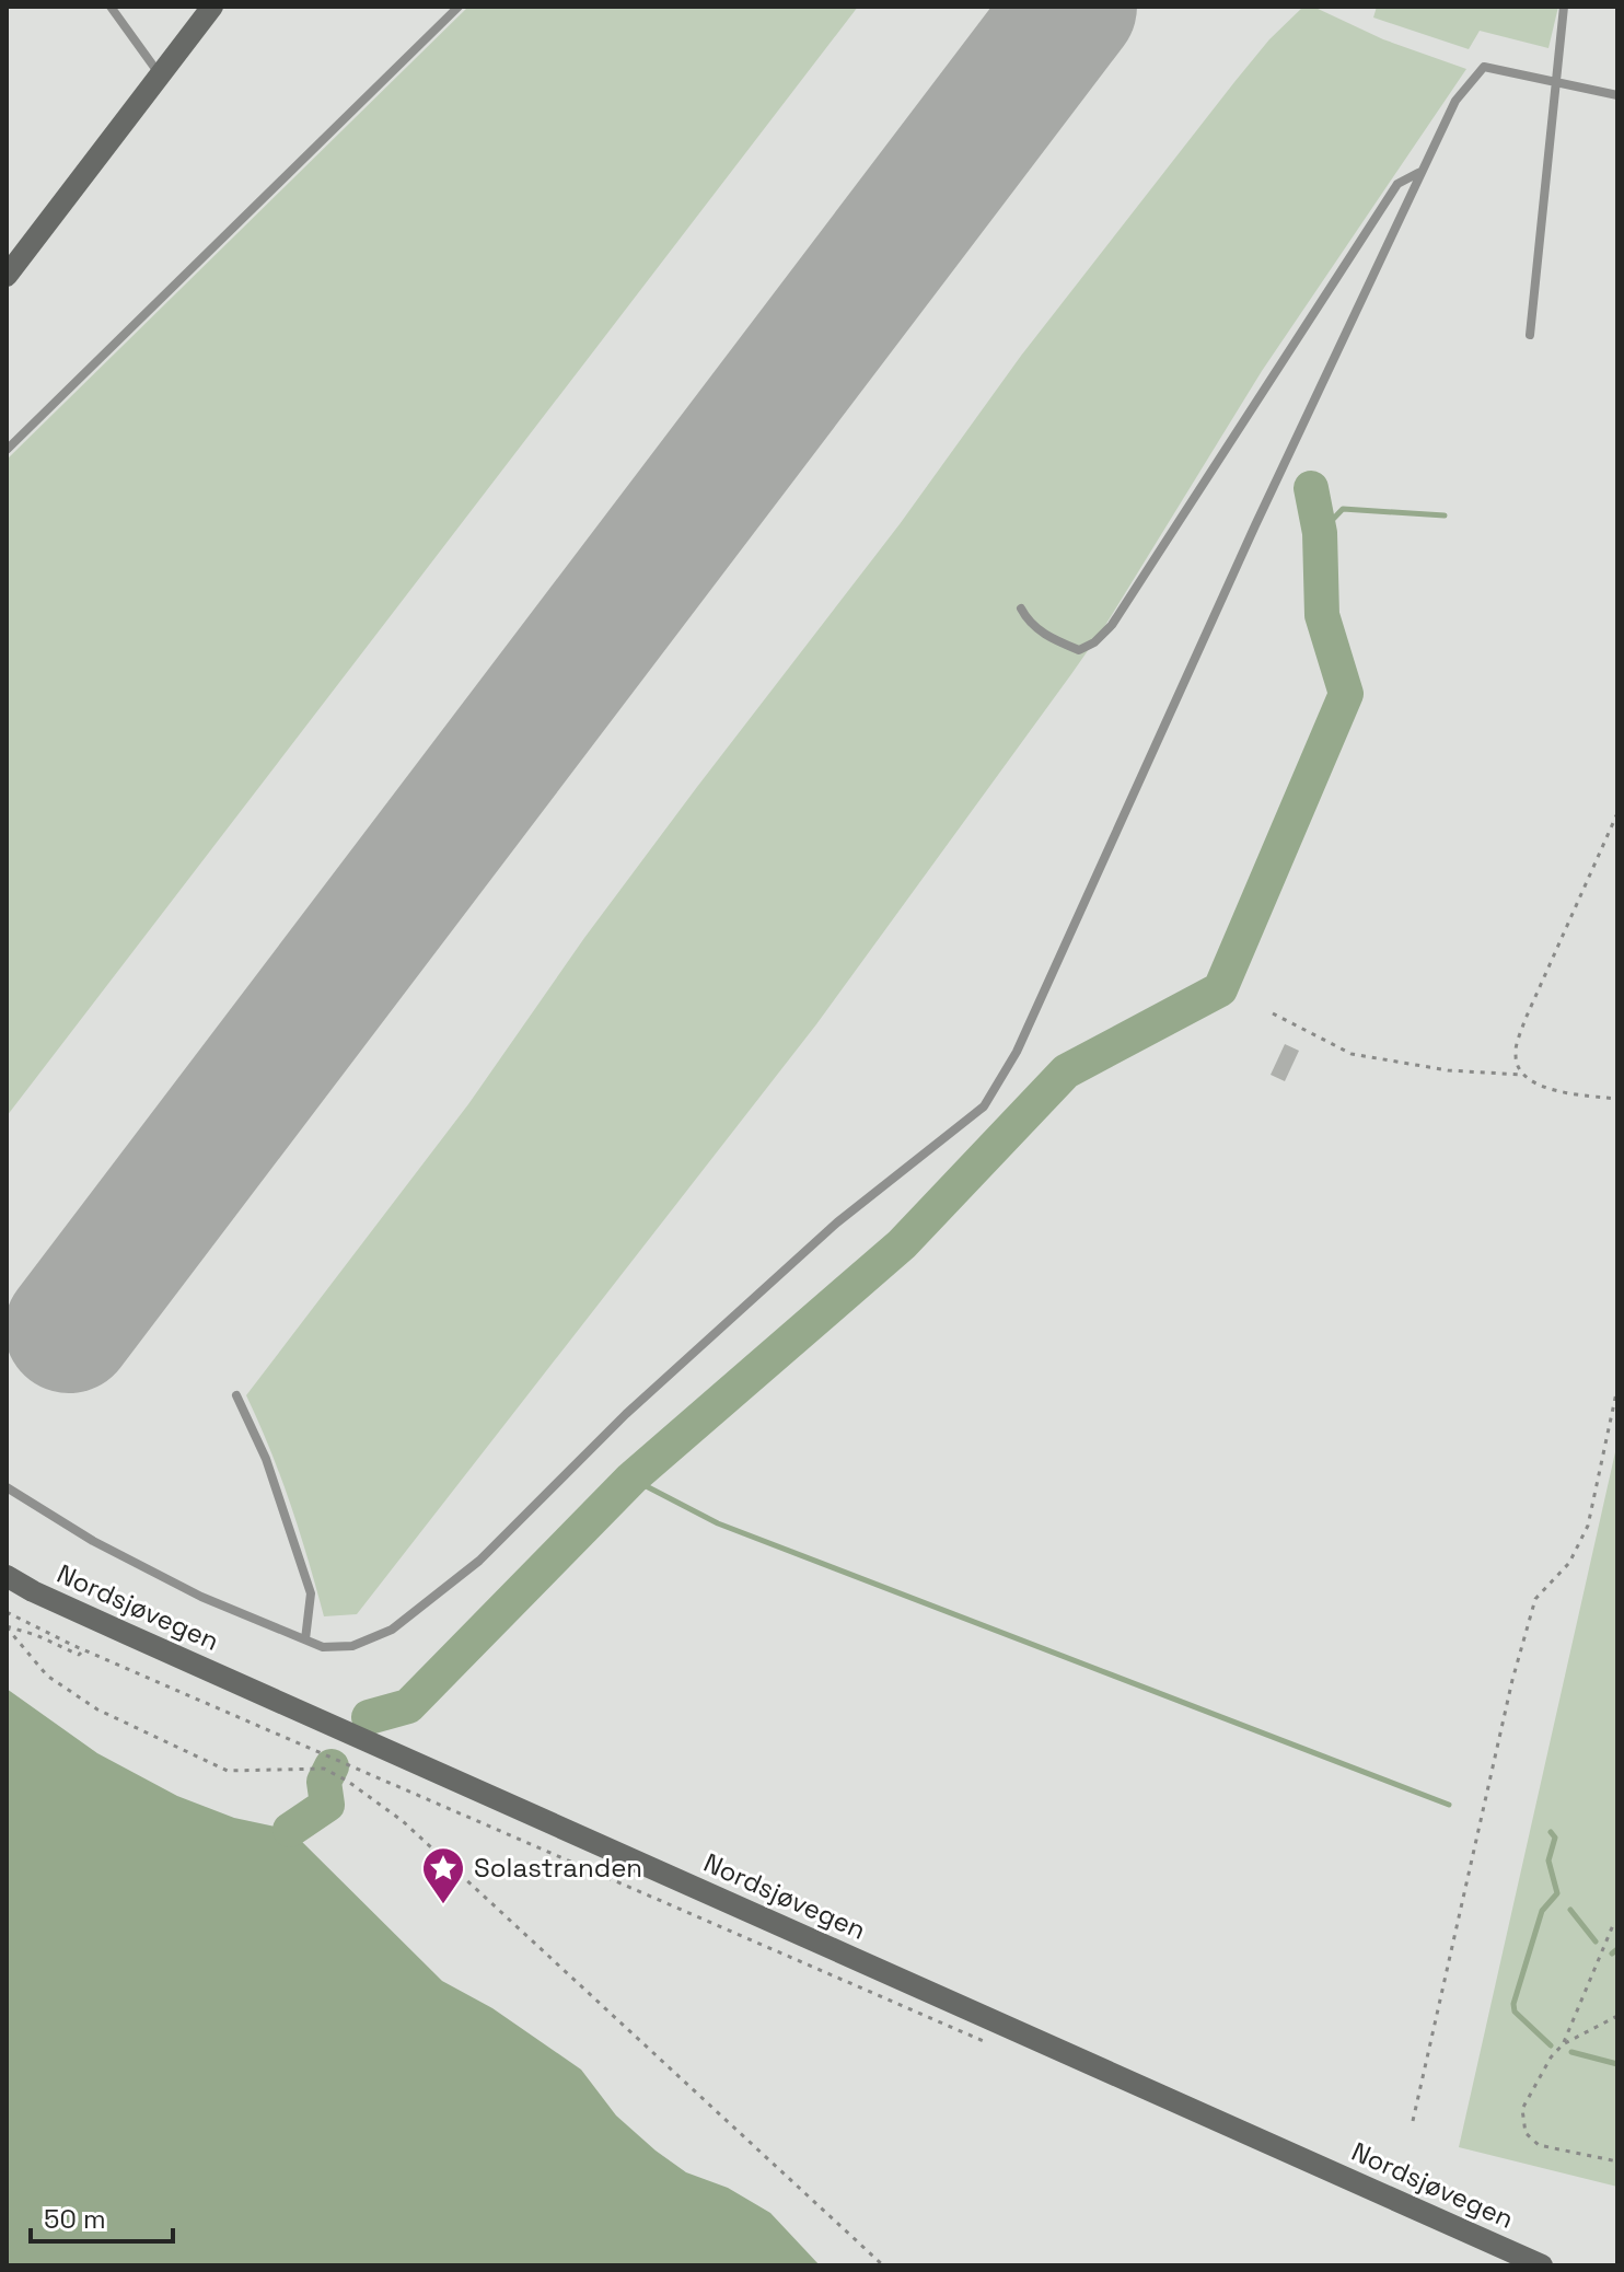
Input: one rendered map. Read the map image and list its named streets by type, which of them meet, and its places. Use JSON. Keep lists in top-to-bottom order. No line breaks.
{"streets":{"main road":["Nordsjøvegen"]},"places":{"place":["Solastranden"]},"scale_bar":"50 m"}
